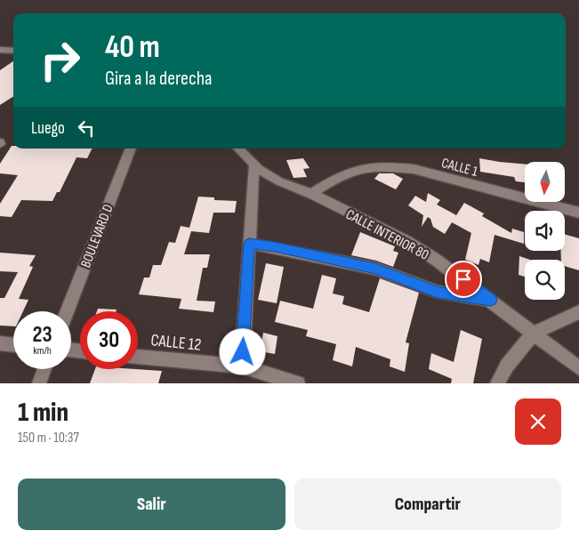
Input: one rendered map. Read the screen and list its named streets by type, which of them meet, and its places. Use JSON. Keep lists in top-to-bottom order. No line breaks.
{"streets":{"street":["CALLE 1","CALLE INTERIOR 80","BOULEVARD D","CALLE 12"]},"crossings":[["CALLE 1","CALLE INTERIOR 80"]],"north":"bottom","page":{"turn":["40 m","Gira a la derecha"],"then":"Luego","speed":"23 km/h","limit":"30","heading":["1 min","150 m · 10:37"],"buttons":["Salir","Compartir"]}}
